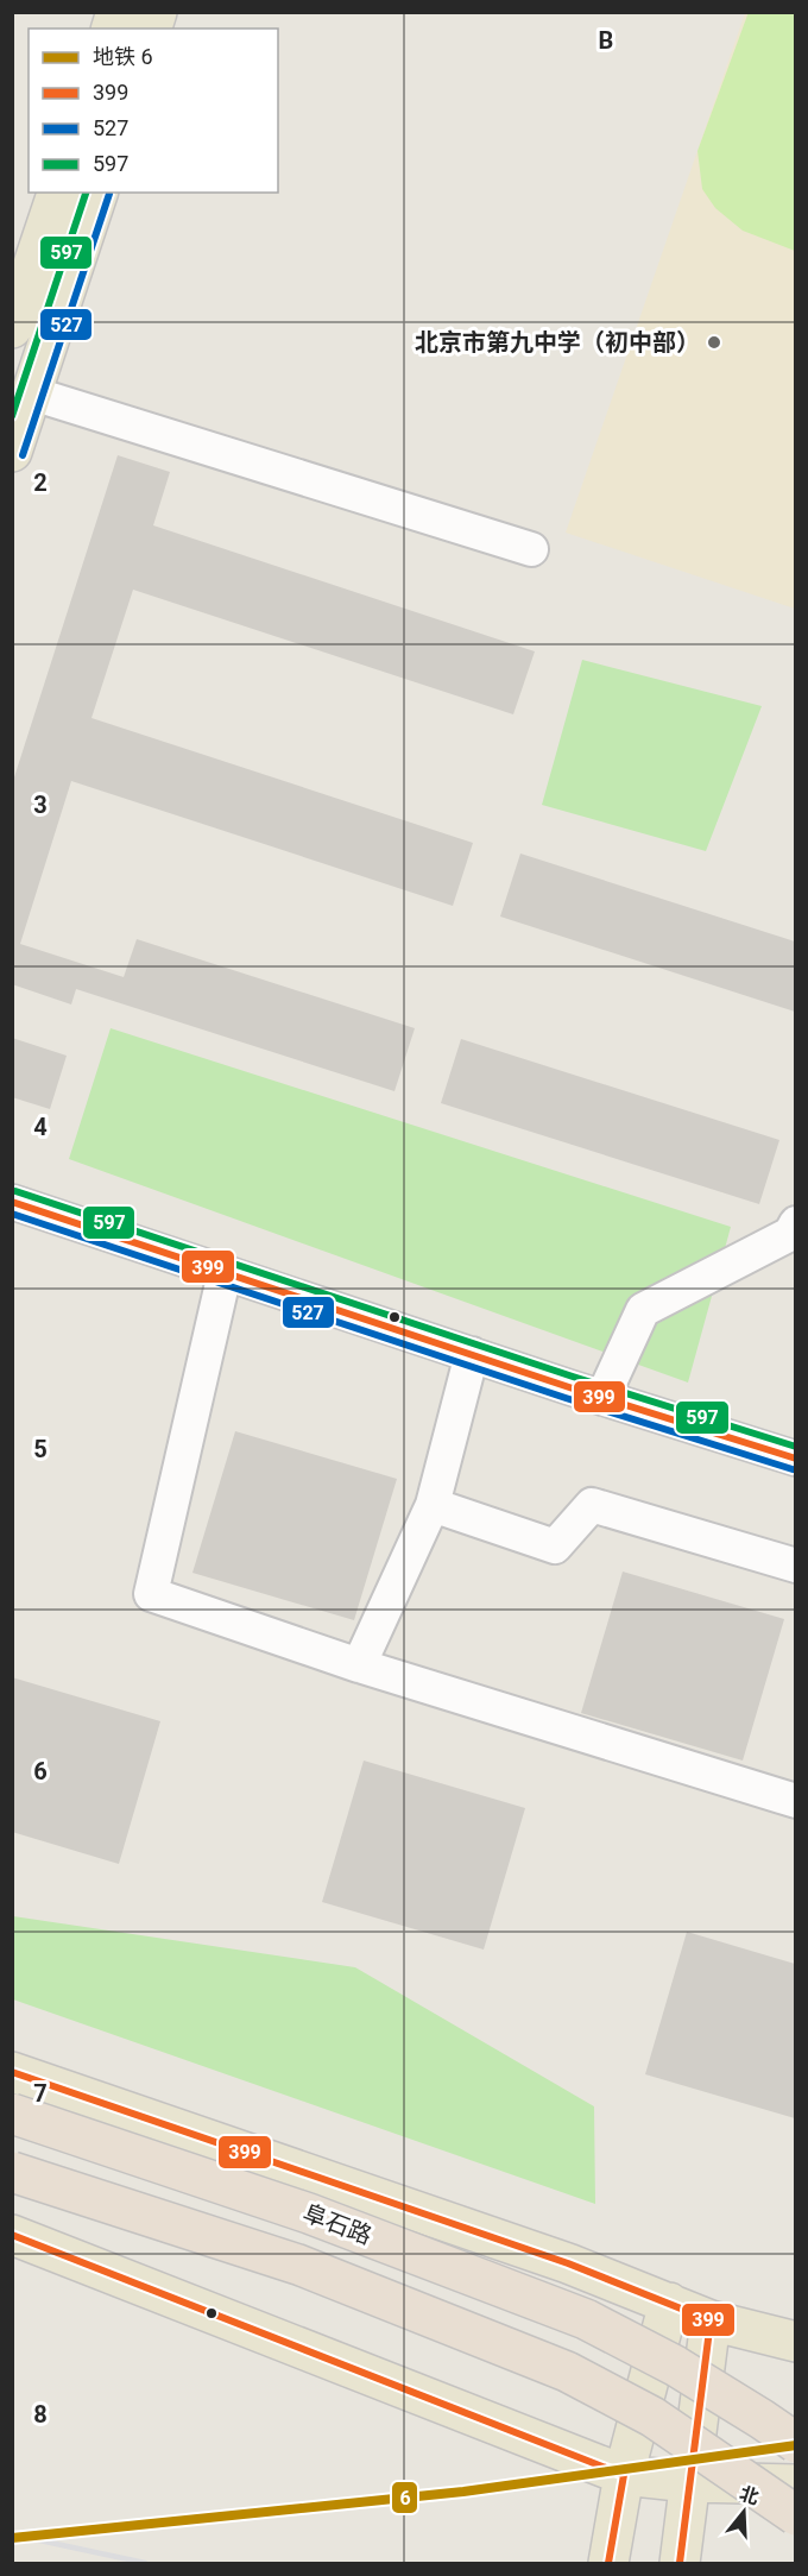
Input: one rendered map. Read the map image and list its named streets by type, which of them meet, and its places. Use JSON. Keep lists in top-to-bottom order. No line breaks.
{"streets":{"highway":["阜石路"]},"places":["北京市第九中学（初中部）"],"lines":["transit line 597","transit line 527","transit line 399","metro line 6"],"legend":["地铁 6","399","527","597"],"north":"top","grid":{"columns":["B"],"rows":["2","3","4","5","6","7","8"]}}
